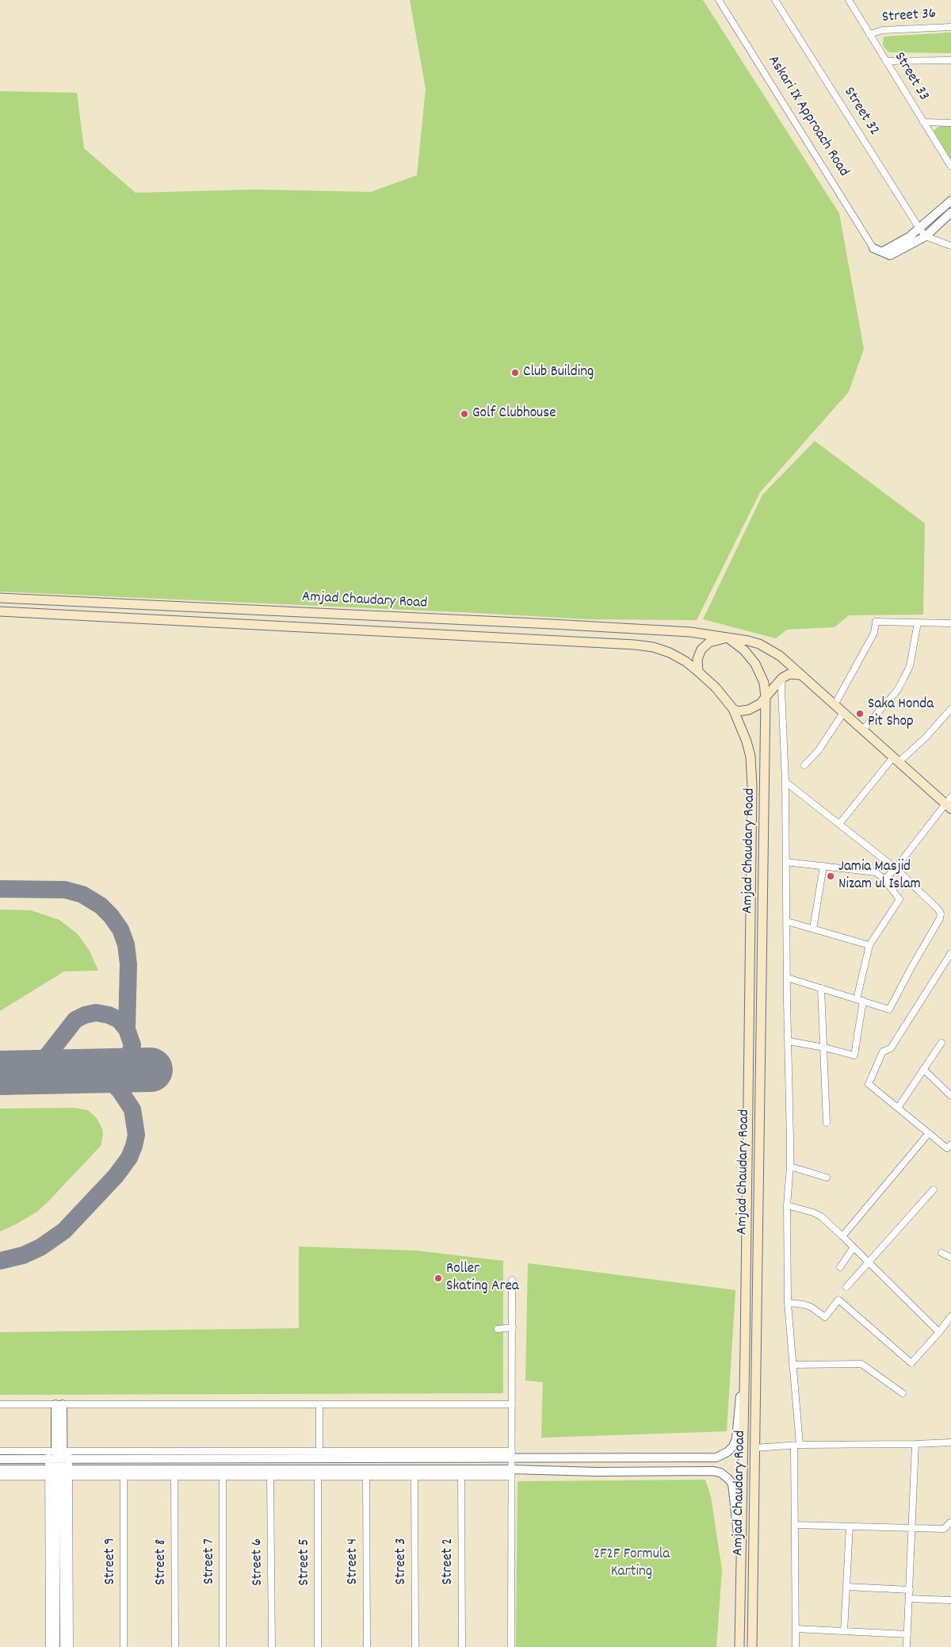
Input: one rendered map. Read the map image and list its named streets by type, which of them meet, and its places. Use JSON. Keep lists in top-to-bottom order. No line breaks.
{"streets":{"main road":["Amjad Chaudary Road"],"street":["Street 36","Street 33","Street 32","Askari IX Approach Road","Street 9","Street 7","Street 4","Street 3","Street 2","Street 8","Street 6","Street 5"]},"crossings":[["Street 36","Street 33"]],"parks":["2F2F Formula Karting"],"places":["Club Building","Golf Clubhouse","Saka Honda Pit Shop","Jamia Masjid Nizam ul Islam","Roller Skating Area"]}
